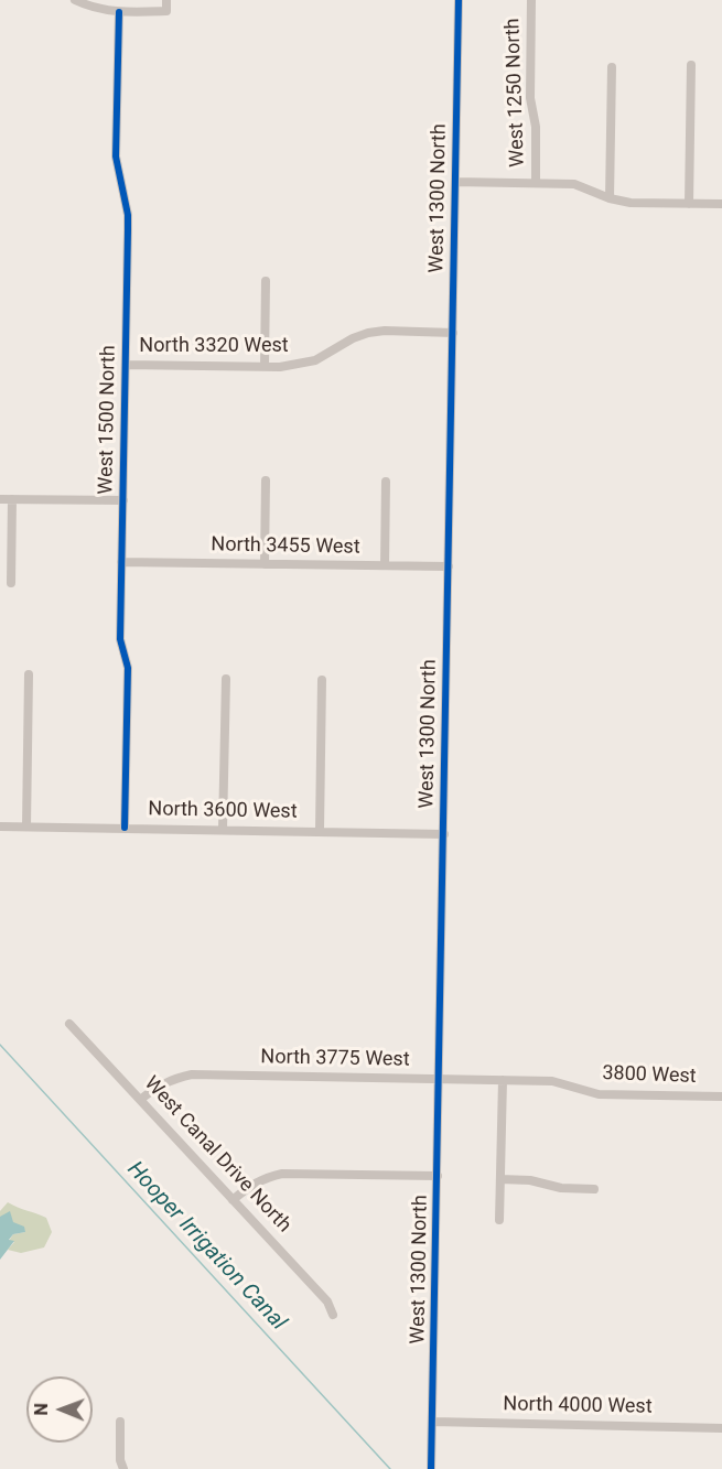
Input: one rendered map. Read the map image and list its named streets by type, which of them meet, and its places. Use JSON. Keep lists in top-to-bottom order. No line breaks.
{"streets":{"street":["West 1250 North","West 1300 North","North 3320 West","West 1500 North","North 3455 West","North 3600 West","North 3775 West","3800 West","West Canal Drive North","North 4000 West"]},"crossings":[["West 1300 North","North 3320 West"],["West 1300 North","North 3455 West"],["West 1300 North","North 3600 West"],["West 1300 North","North 3775 West"],["West 1300 North","North 4000 West"],["North 3320 West","West 1500 North"],["West 1500 North","North 3455 West"],["West 1500 North","North 3600 West"],["North 3775 West","3800 West"],["North 3775 West","West Canal Drive North"]],"water":["Hooper Irrigation Canal"],"north":"left"}
